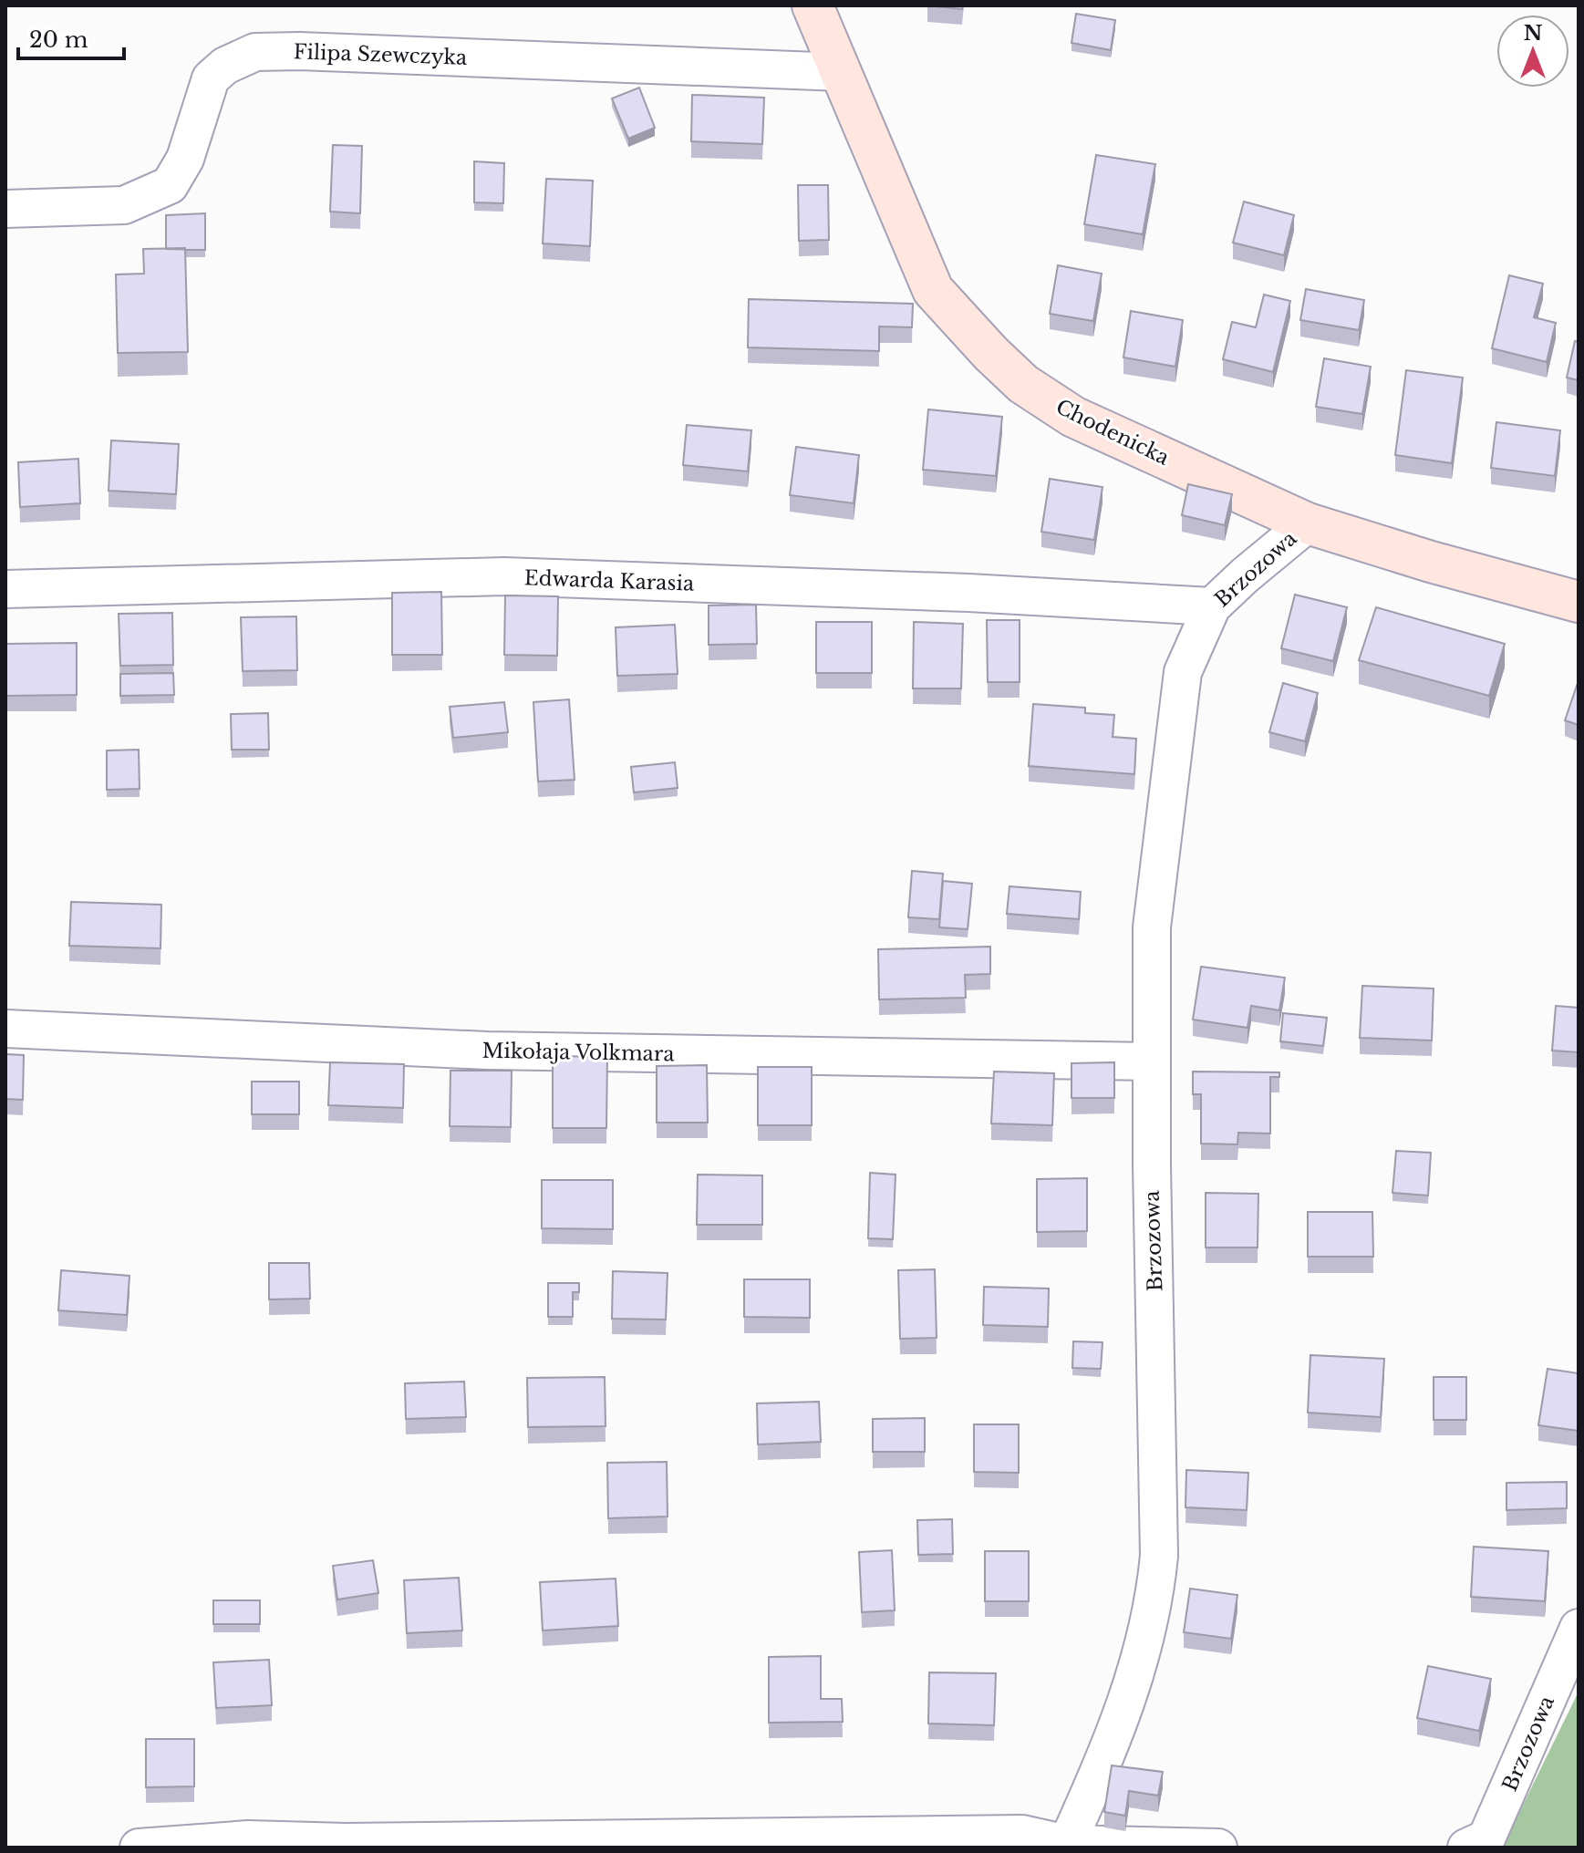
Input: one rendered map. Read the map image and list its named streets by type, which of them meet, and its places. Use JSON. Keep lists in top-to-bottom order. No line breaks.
{"streets":{"street":["Filipa Szewczyka","Chodenicka","Brzozowa","Edwarda Karasia","Mikołaja Volkmara"]},"crossings":[["Filipa Szewczyka","Chodenicka"],["Chodenicka","Brzozowa"],["Brzozowa","Edwarda Karasia"],["Brzozowa","Mikołaja Volkmara"]],"scale_bar":"20 m","north":"top"}
